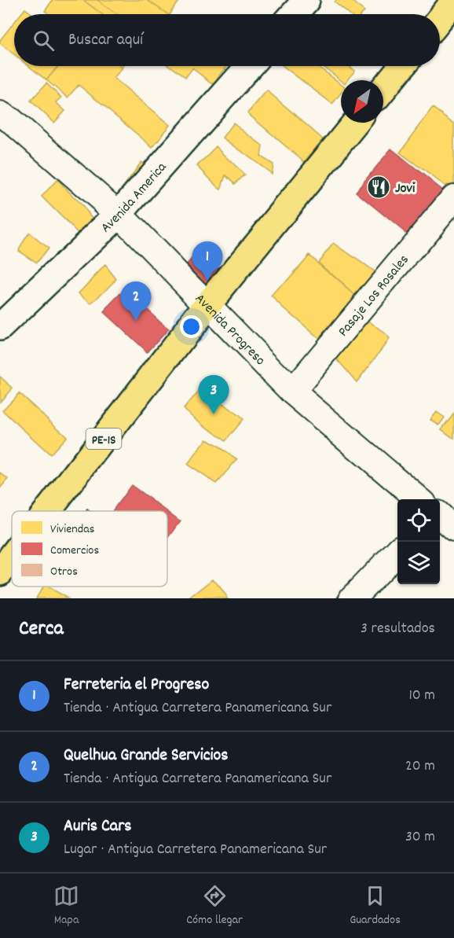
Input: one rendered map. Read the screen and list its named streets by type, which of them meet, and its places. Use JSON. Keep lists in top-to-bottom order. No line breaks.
{"streets":{"highway":["PE-1S"],"street":["Avenida America","Pasaje Los Rosales","Avenida Progreso"]},"crossings":[["Avenida America","Avenida Progreso"],["Pasaje Los Rosales","Avenida Progreso"],["Avenida Progreso","PE-1S"]],"places":{"restaurant":["Jovi"]},"legend":["Viviendas","Comercios","Otros"],"north":"bottom left","page":{"search":"Buscar aquí","pins":["1","2","3"],"heading":["Cerca","3 resultados"],"list":[{"mark":"1","name":"Ferreteria el Progreso","note":"Tienda · Antigua Carretera Panamericana Sur","value":"10 m"},{"mark":"2","name":"Quelhua Grande Servicios","note":"Tienda · Antigua Carretera Panamericana Sur","value":"20 m"},{"mark":"3","name":"Auris Cars","note":"Lugar · Antigua Carretera Panamericana Sur","value":"30 m"}],"nav":["Mapa","Cómo llegar","Guardados"]}}
